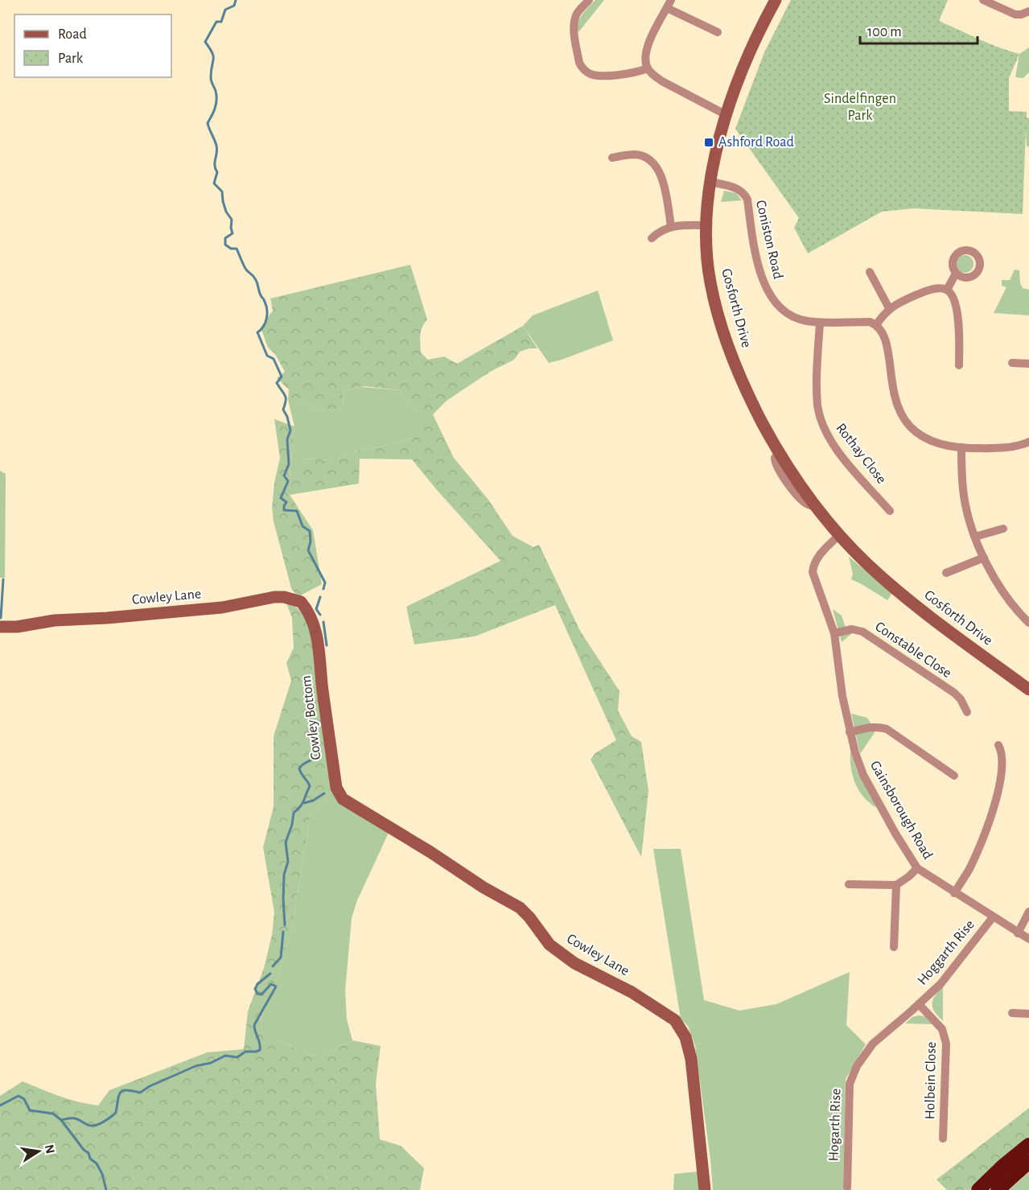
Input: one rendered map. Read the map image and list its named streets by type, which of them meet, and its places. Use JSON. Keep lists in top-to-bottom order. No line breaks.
{"streets":{"street":["Coniston Road","Gosforth Drive","Rothay Close","Cowley Lane","Constable Close","Cowley Bottom","Gainsborough Road","Hoggarth Rise","Holbein Close","Hogarth Rise"]},"crossings":[["Coniston Road","Gosforth Drive"],["Coniston Road","Rothay Close"],["Gosforth Drive","Gainsborough Road"],["Cowley Lane","Cowley Bottom"],["Constable Close","Gainsborough Road"],["Gainsborough Road","Hoggarth Rise"],["Hoggarth Rise","Holbein Close"],["Hoggarth Rise","Hogarth Rise"],["Holbein Close","Hogarth Rise"]],"parks":["Sindelfingen Park"],"places":{"transit":["Ashford Road"]},"legend":["Road","Park"],"scale_bar":"100 m","north":"right"}
